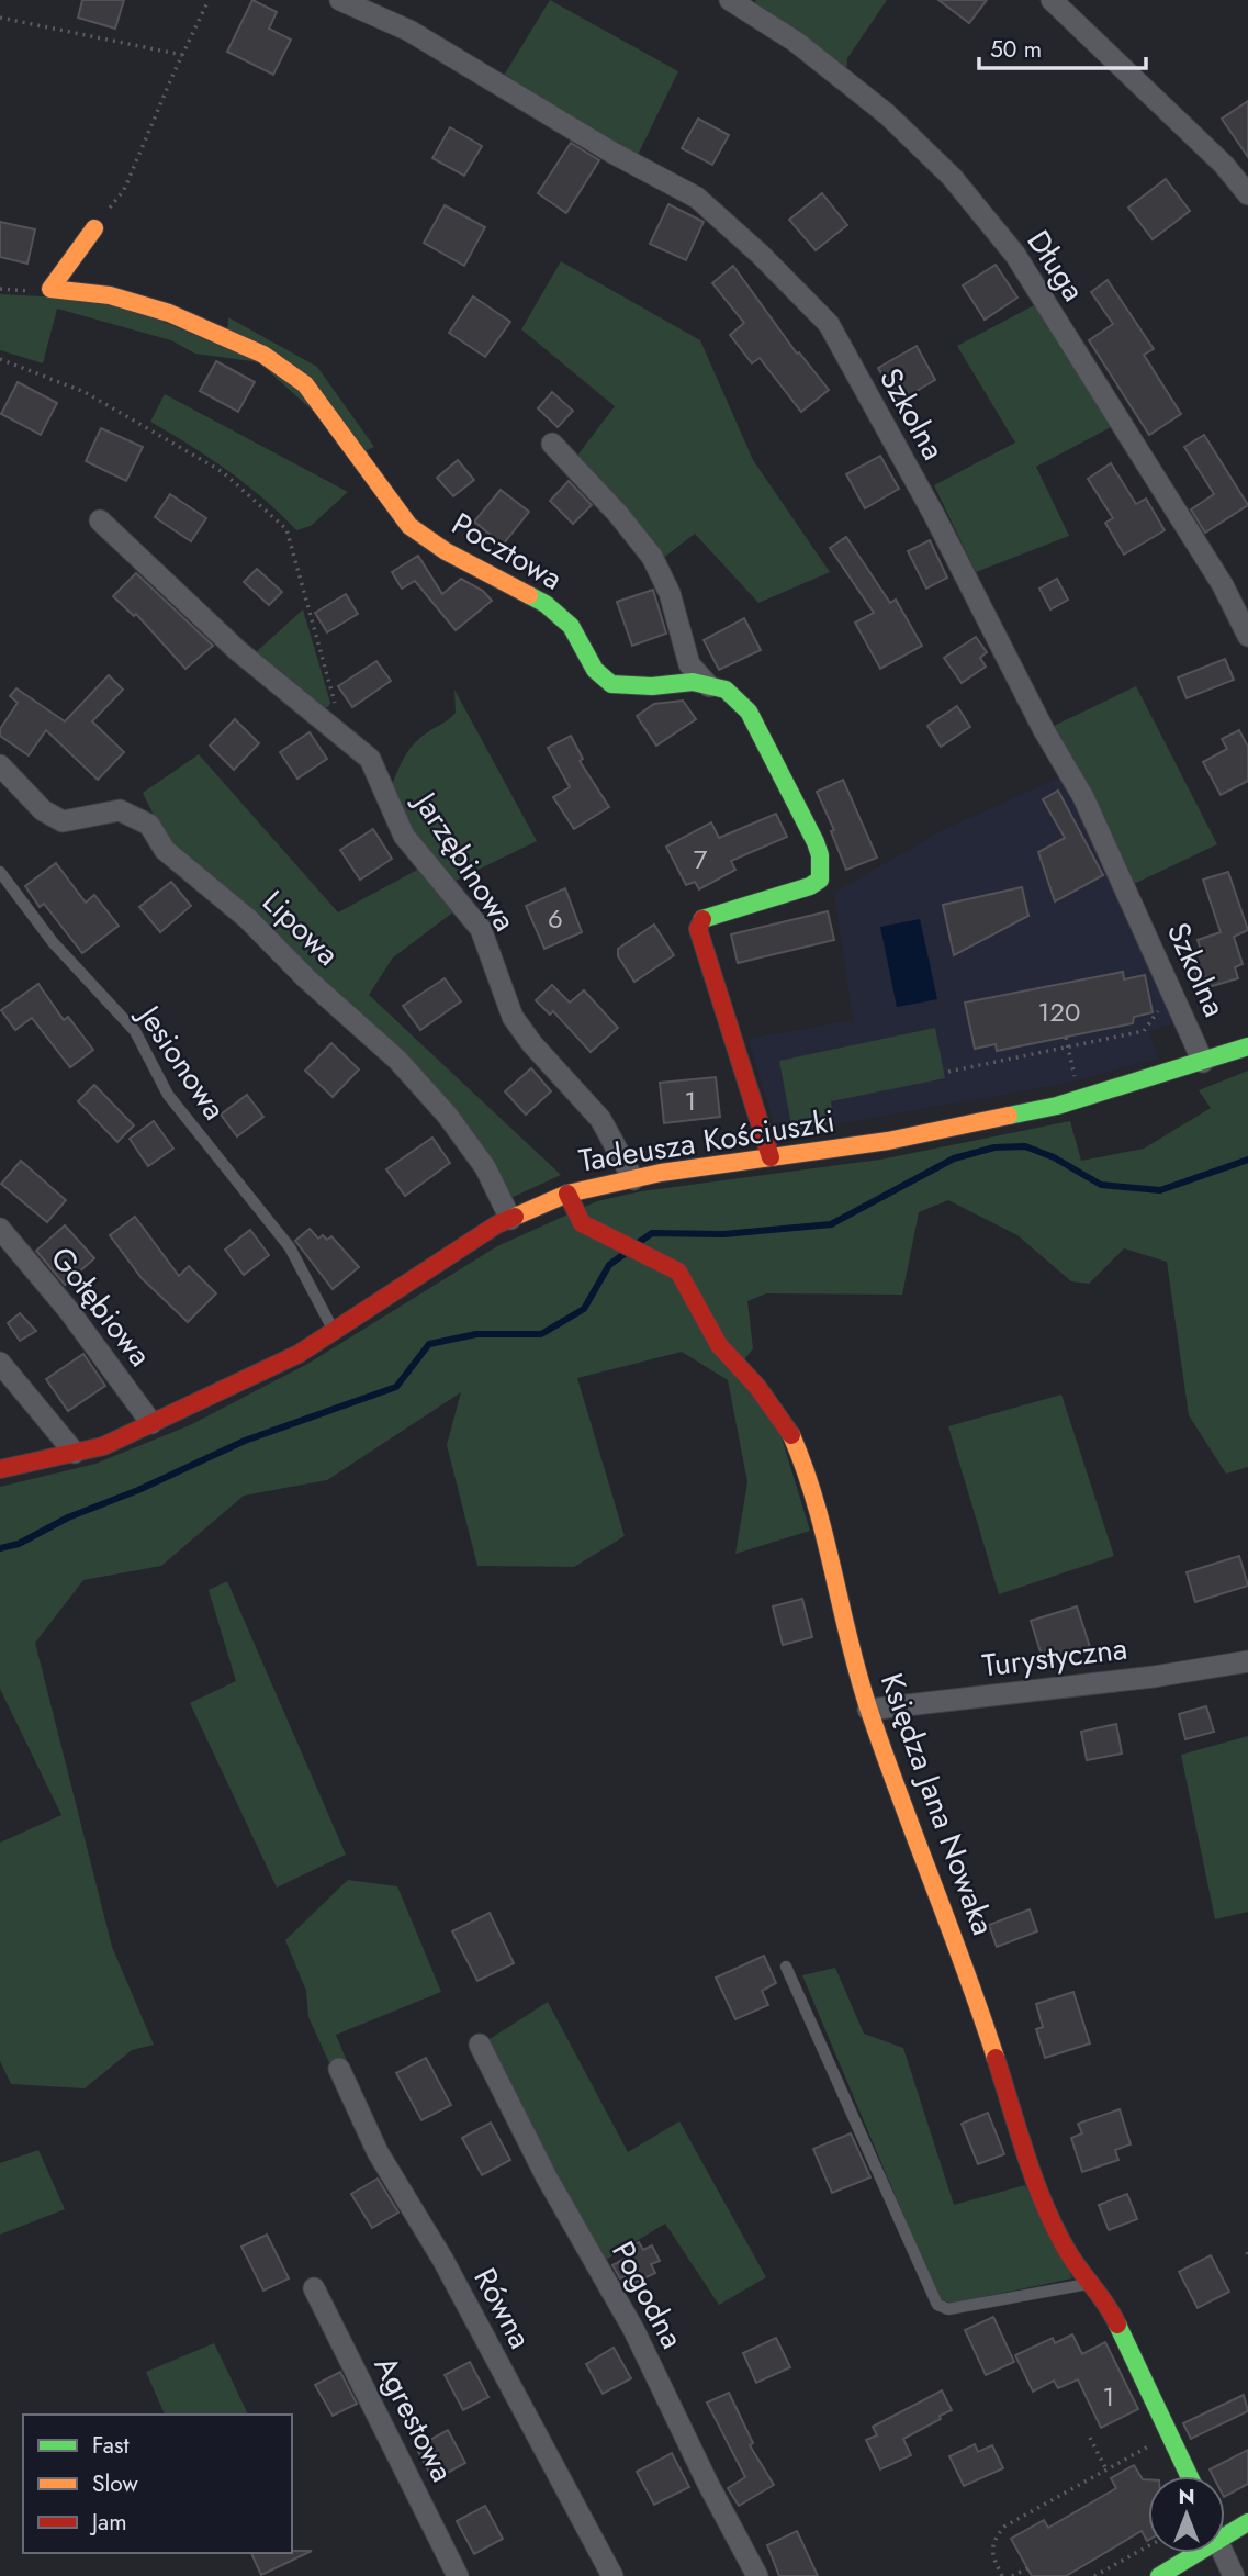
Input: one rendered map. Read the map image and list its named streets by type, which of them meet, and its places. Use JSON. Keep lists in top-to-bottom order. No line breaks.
{"streets":{"street":["Długa","Szkolna","Pocztowa","Jarzębinowa","Lipowa","Tadeusza Kościuszki","Gołębiowa","Turystyczna","Księdza Jana Nowaka","Pogodna","Równa","Agrestowa"],"lane":["Jesionowa"]},"crossings":[["Szkolna","Tadeusza Kościuszki"],["Pocztowa","Tadeusza Kościuszki"],["Jarzębinowa","Tadeusza Kościuszki"],["Lipowa","Tadeusza Kościuszki"],["Jesionowa","Tadeusza Kościuszki"],["Tadeusza Kościuszki","Gołębiowa"],["Tadeusza Kościuszki","Księdza Jana Nowaka"],["Turystyczna","Księdza Jana Nowaka"]],"house_numbers":["7","6","120","1","1"],"legend":["Fast","Slow","Jam"],"scale_bar":"50 m","north":"top"}
